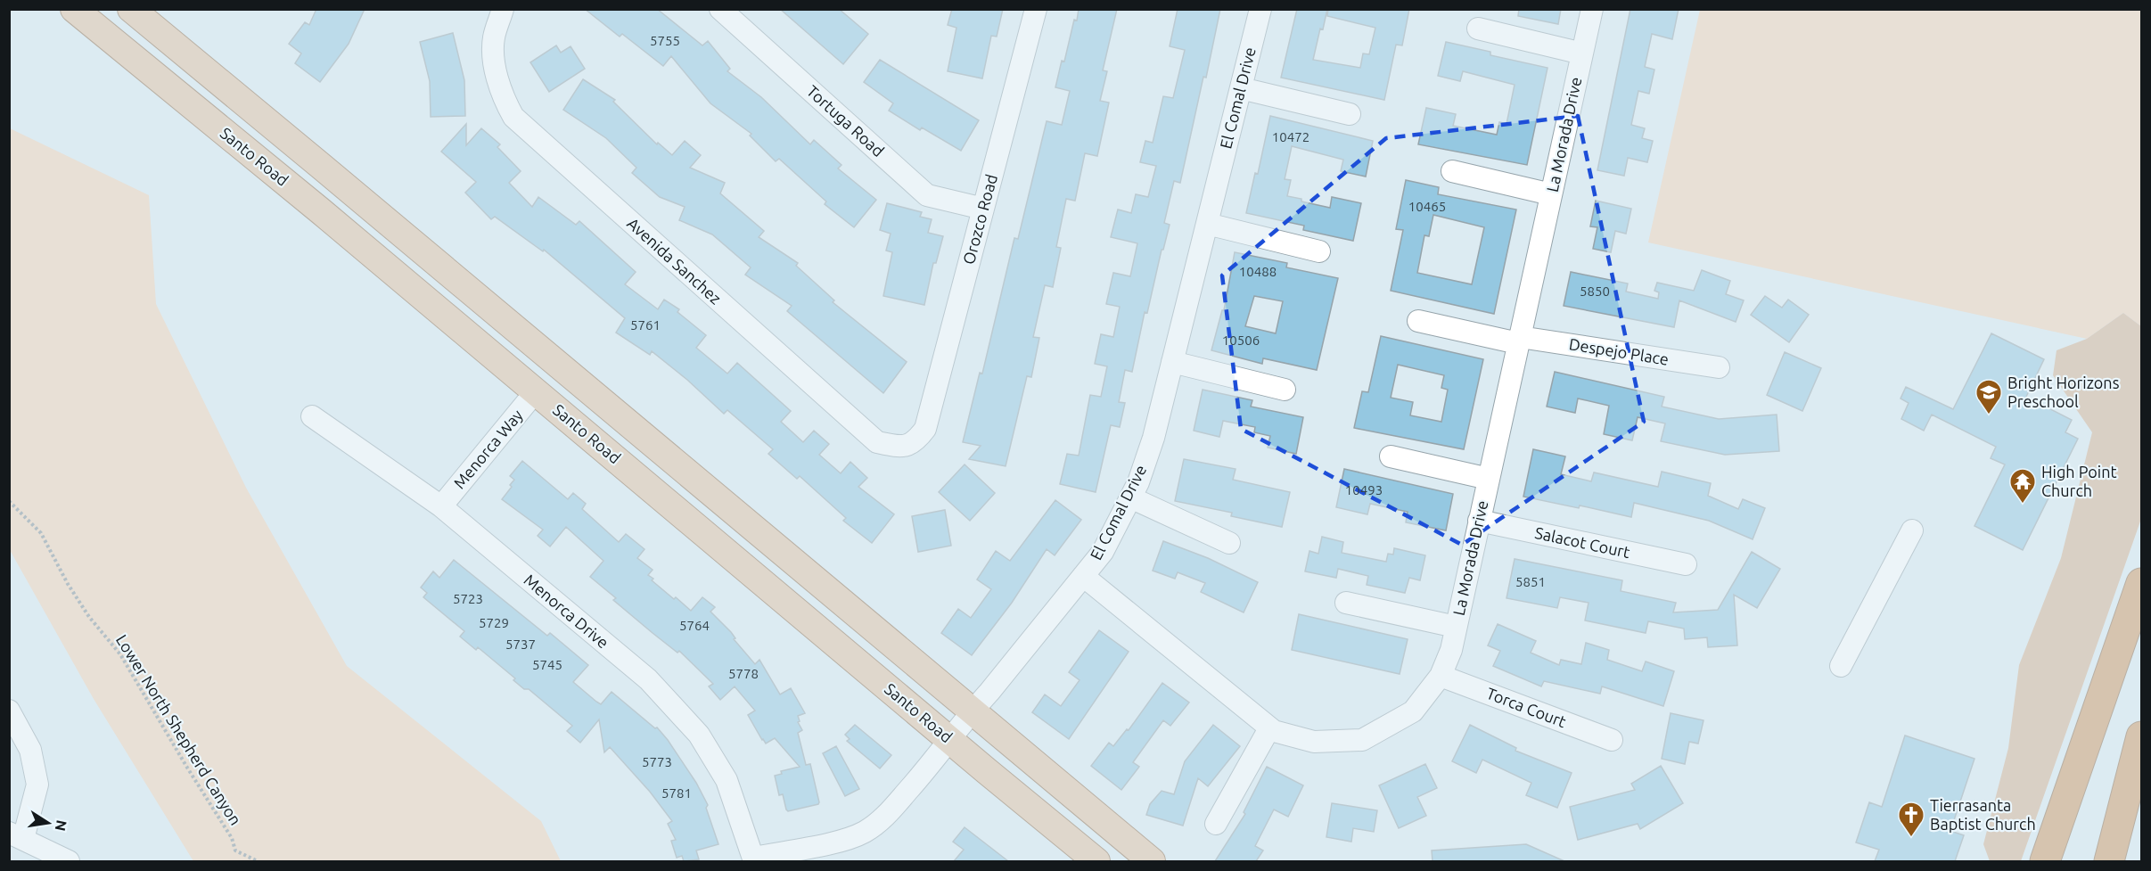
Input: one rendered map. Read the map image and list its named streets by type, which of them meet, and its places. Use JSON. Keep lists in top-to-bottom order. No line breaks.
{"streets":{"main road":["Santo Road"],"street":["El Comal Drive","Tortuga Road","La Morada Drive","Orozco Road","Avenida Sanchez","Despejo Place","Menorca Way","Salacot Court","Menorca Drive","Torca Court"],"path":["Lower North Shepherd Canyon"]},"crossings":[["El Comal Drive","La Morada Drive"],["El Comal Drive","Santo Road"],["El Comal Drive","Menorca Drive"],["Tortuga Road","Orozco Road"],["La Morada Drive","Despejo Place"],["La Morada Drive","Salacot Court"],["La Morada Drive","Torca Court"],["Santo Road","Menorca Way"],["Orozco Road","Avenida Sanchez"],["Menorca Way","Menorca Drive"]],"places":{"school or university":["Bright Horizons Preschool"],"temple":["High Point Church"],"church":["Tierrasanta Baptist Church"]},"house_numbers":["5755","10472","10465","10488","5850","5761","10506","10493","5851","5723","5729","5764","5737","5745","5778","5773","5781"],"north":"right"}
